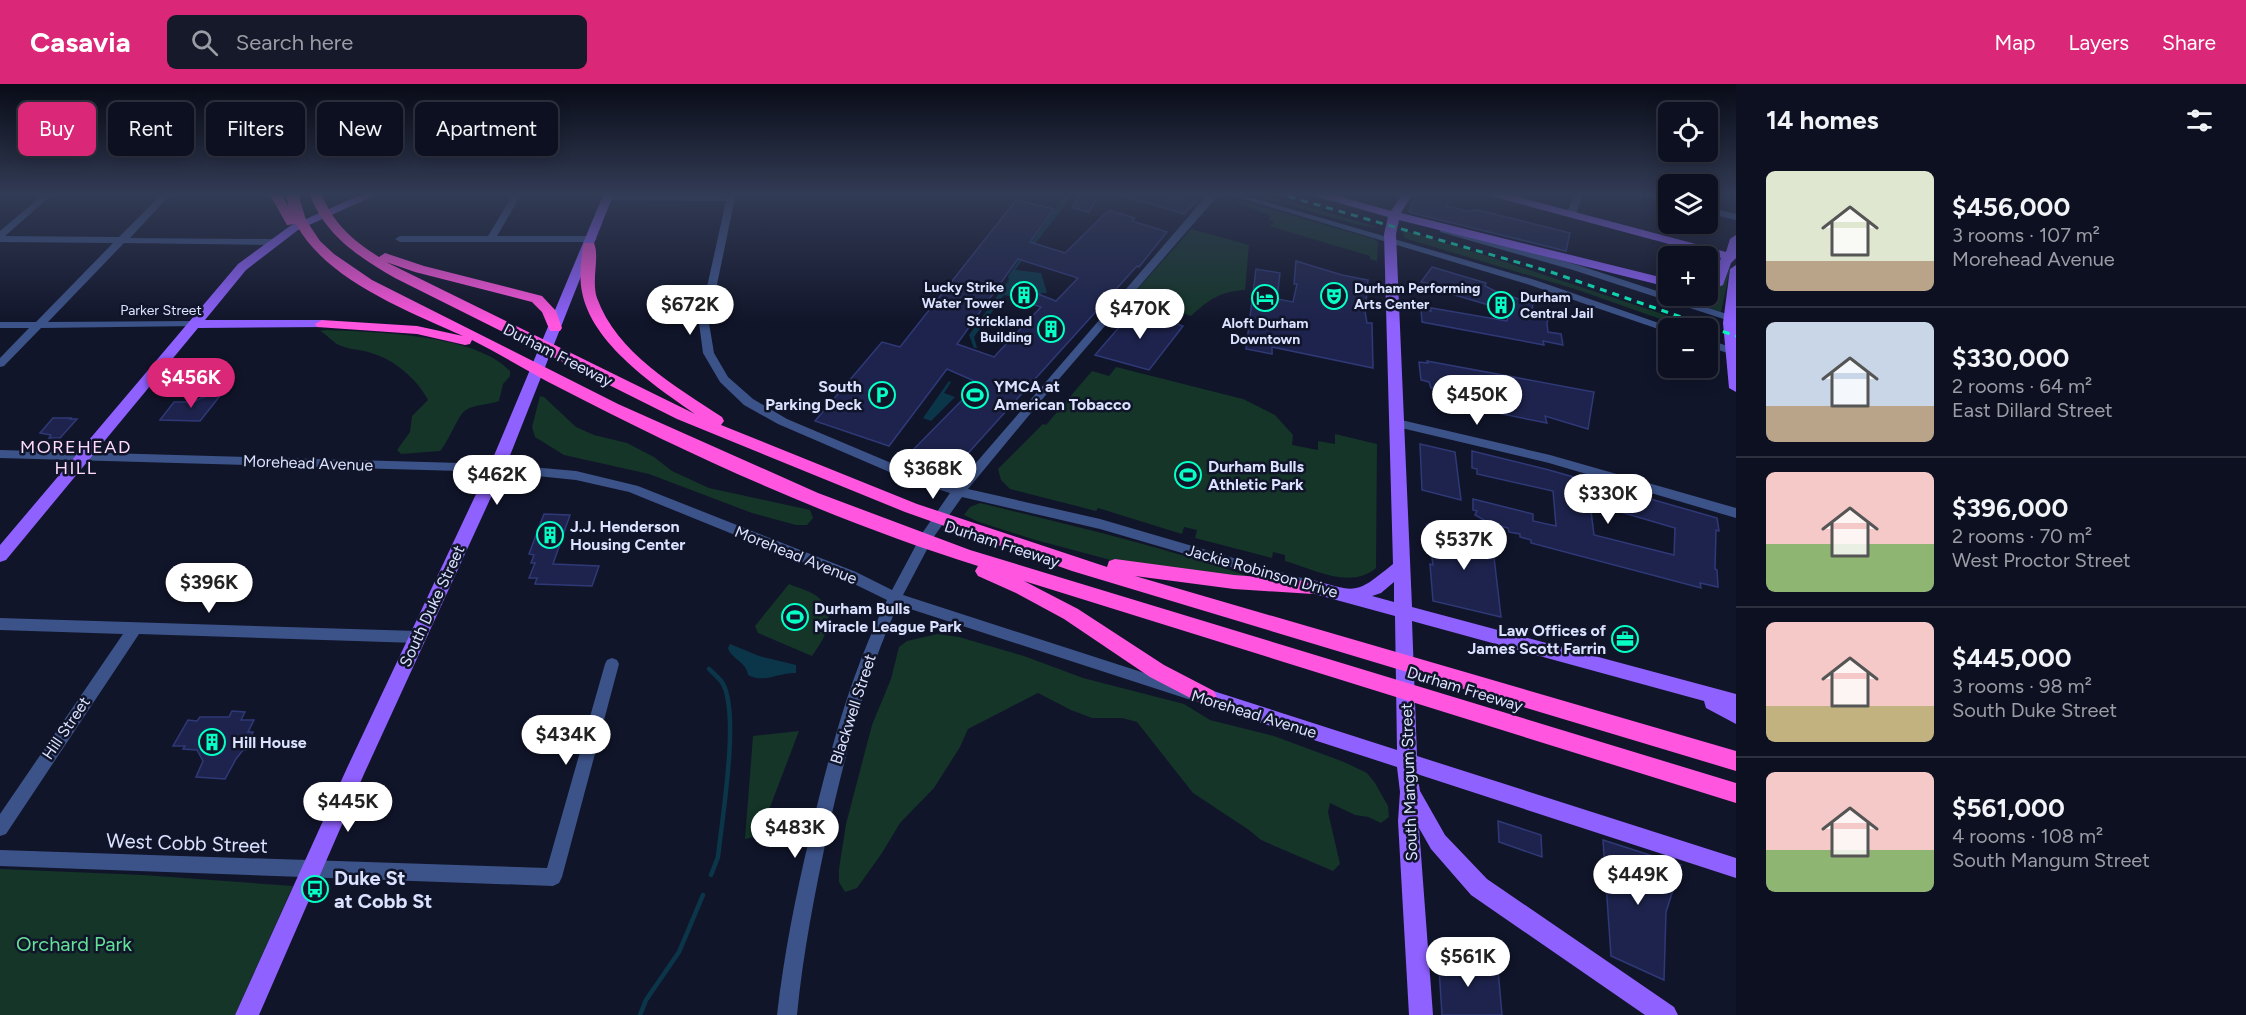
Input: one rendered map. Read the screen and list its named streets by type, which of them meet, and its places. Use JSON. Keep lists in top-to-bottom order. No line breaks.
{"streets":{"highway":["Durham Freeway"],"main road":["Parker Street","Morehead Avenue","Jackie Robinson Drive","South Duke Street","South Mangum Street"],"street":["Blackwell Street","Hill Street","West Cobb Street"]},"crossings":[["Morehead Avenue","South Duke Street"],["Morehead Avenue","Blackwell Street"],["Morehead Avenue","South Mangum Street"],["Jackie Robinson Drive","Blackwell Street"],["Jackie Robinson Drive","South Mangum Street"],["South Duke Street","West Cobb Street"]],"districts":["MOREHEAD HILL"],"parks":["Orchard Park"],"places":{"building":["Lucky Strike Water Tower","Durham Central Jail","Strickland Building","J.J. Henderson Housing Center","Hill House"],"theatre":["Durham Performing Arts Center"],"hotel":["Aloft Durham Downtown"],"parking":["South Parking Deck"],"sports":["YMCA at American Tobacco","Durham Bulls Athletic Park","Durham Bulls Miracle League Park"],"office":["Law Offices of James Scott Farrin"],"bus stop":["Duke St at Cobb St"]},"page":{"header":"Casavia","search":"Search here","nav":["Map","Layers","Share"],"heading":"14 homes","map_buttons":["+","−"],"chip":["Buy","Rent","Filters","New","Apartment"],"list":[{"name":"$456,000","note":"3 rooms · 107 m² · Morehead Avenue"},{"name":"$330,000","note":"2 rooms · 64 m² · East Dillard Street"},{"name":"$396,000","note":"2 rooms · 70 m² · West Proctor Street"},{"name":"$445,000","note":"3 rooms · 98 m² · South Duke Street"},{"name":"$561,000","note":"4 rooms · 108 m² · South Mangum Street"}],"price":["$672K","$470K","$456K","$450K","$368K","$462K","$330K","$537K","$396K","$434K","$445K","$483K","$449K","$561K"]}}
